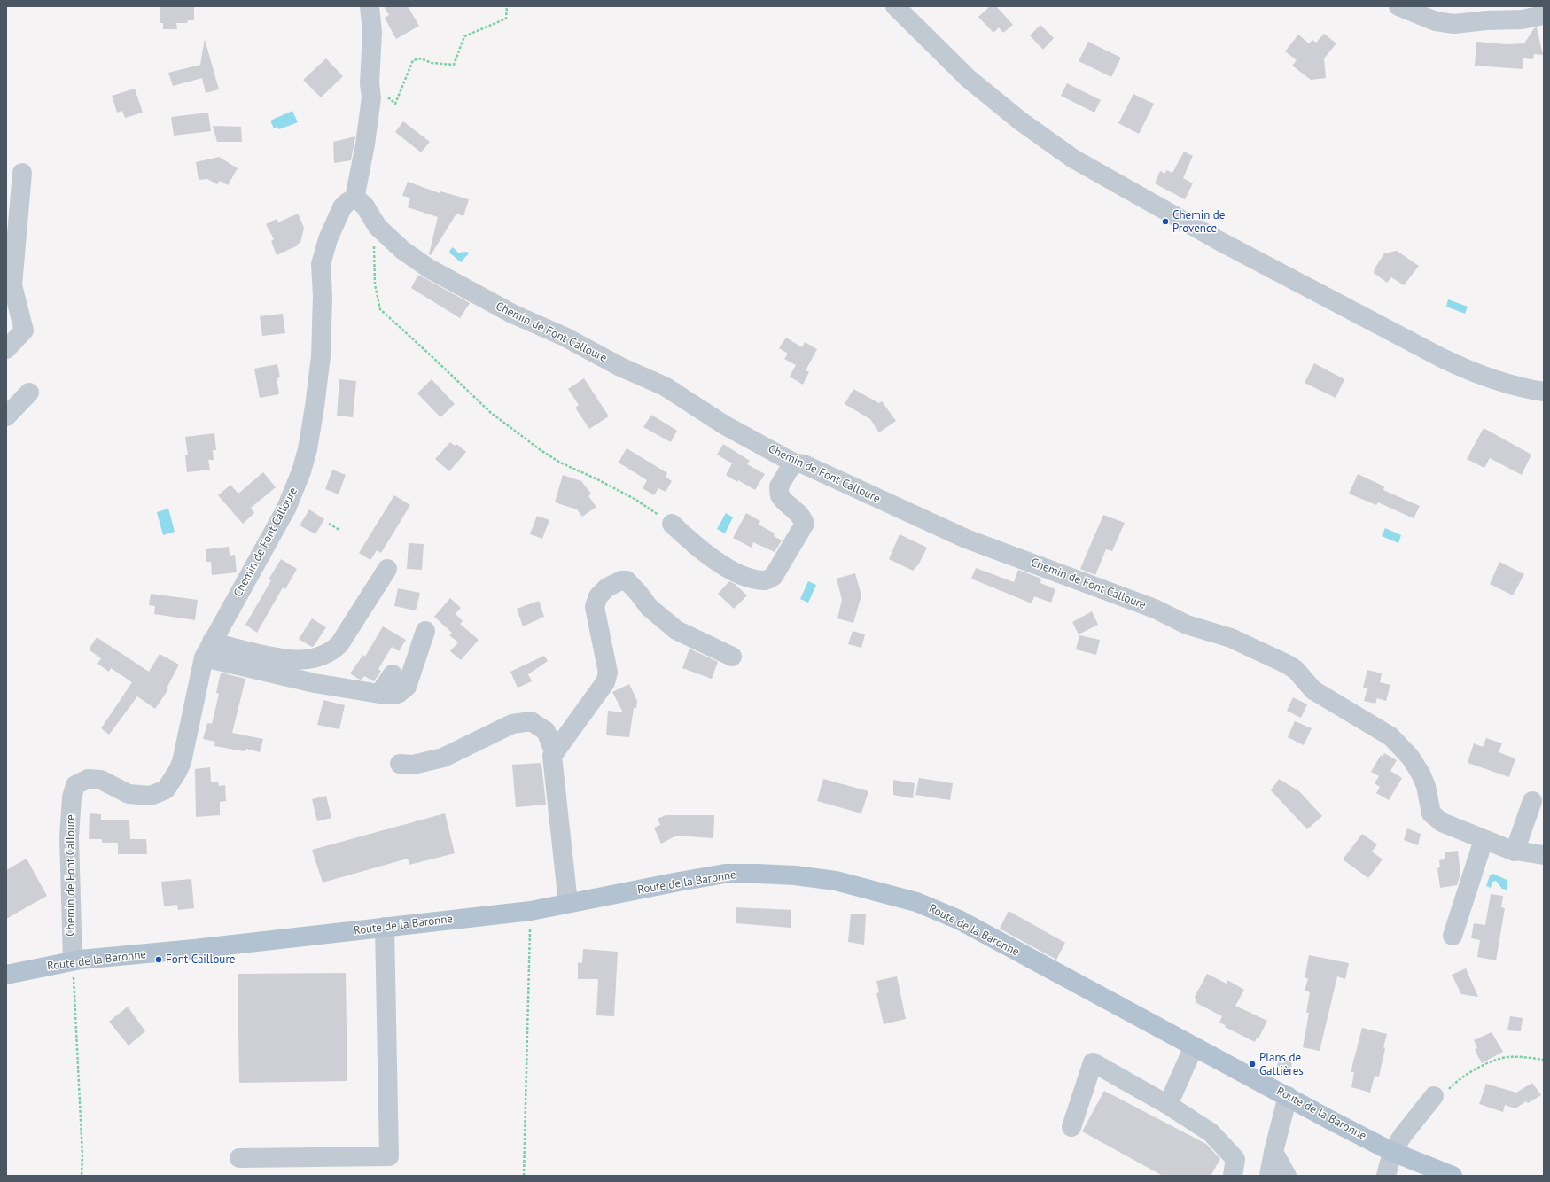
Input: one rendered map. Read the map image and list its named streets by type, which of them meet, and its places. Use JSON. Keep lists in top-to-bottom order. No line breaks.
{"streets":{"main road":["Route de la Baronne"],"street":["Chemin de Font Calloure"]},"crossings":[["Chemin de Font Calloure","Route de la Baronne"]],"places":["Chemin de Provence","Font Cailloure","Plans de Gattières"]}
